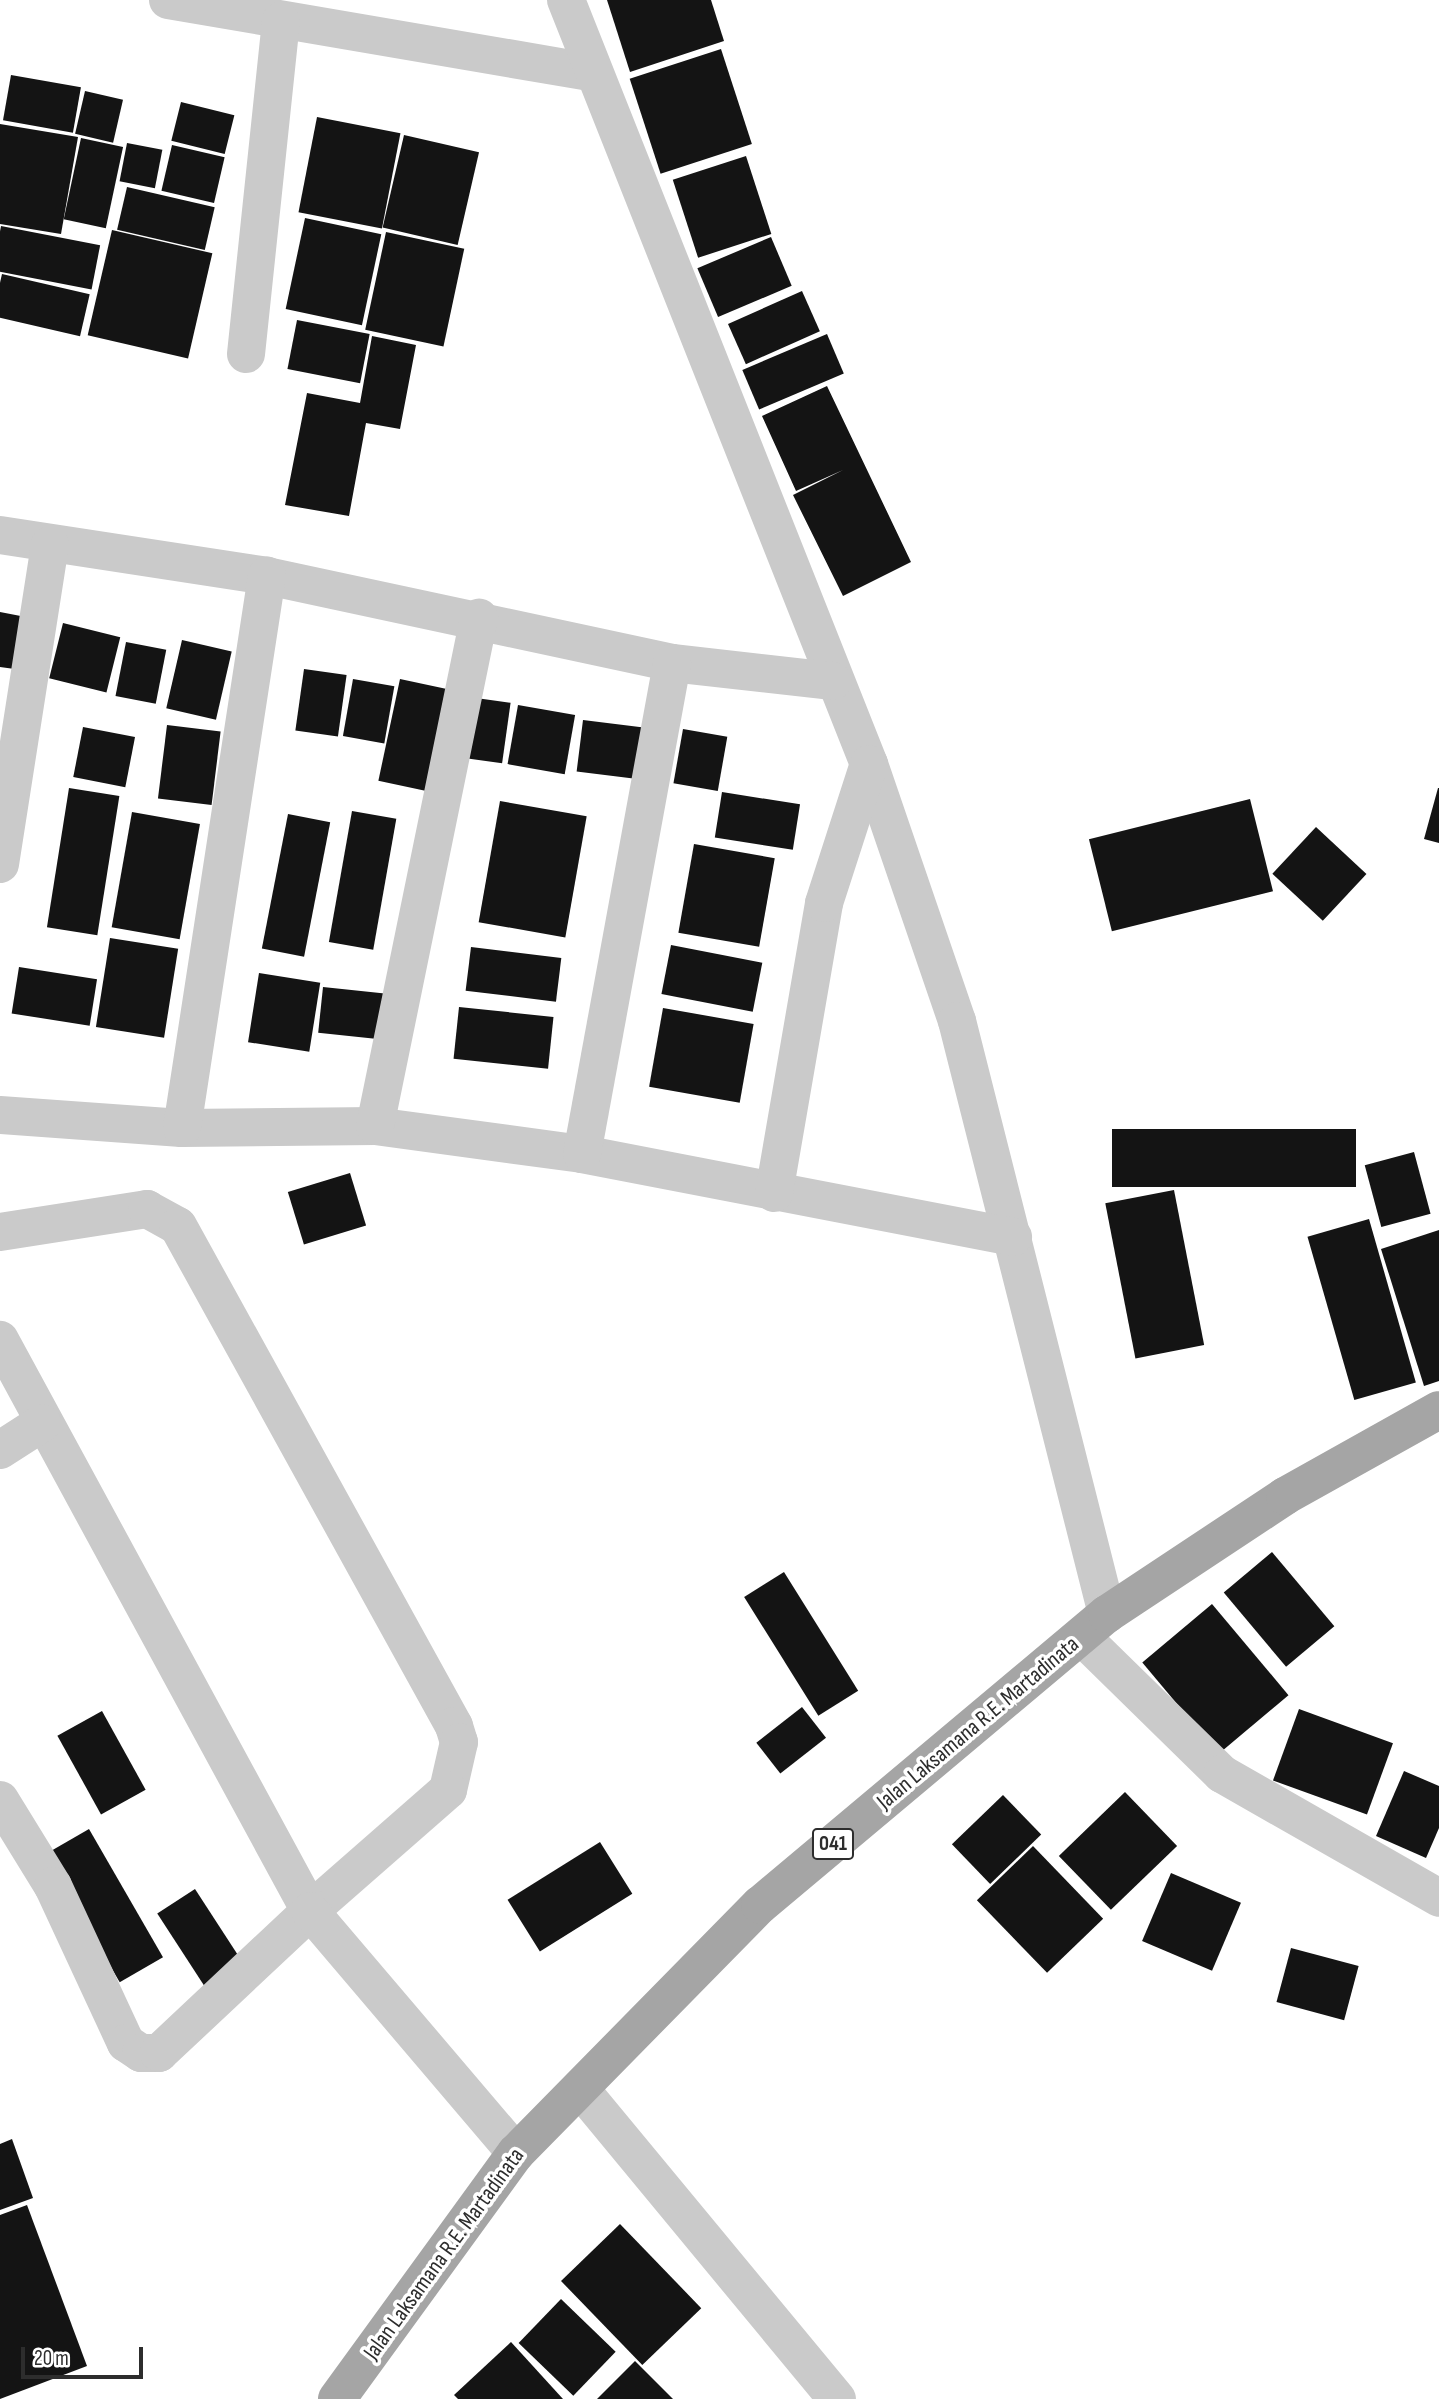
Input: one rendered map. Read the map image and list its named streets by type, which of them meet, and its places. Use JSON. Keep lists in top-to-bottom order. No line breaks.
{"streets":{"main road":["Jalan Laksamana R.E. Martadinata","041"]},"scale_bar":"20 m"}
